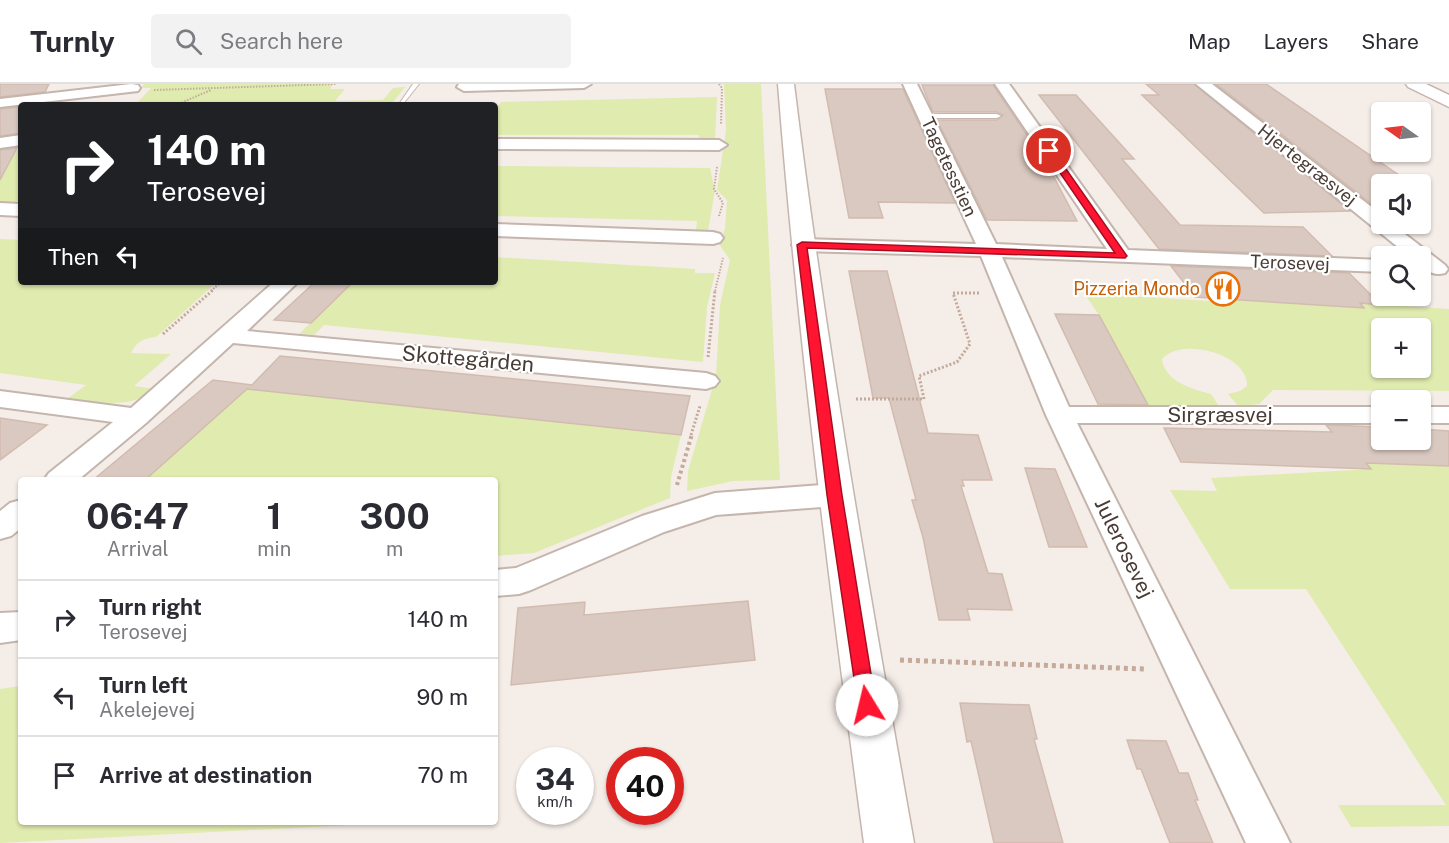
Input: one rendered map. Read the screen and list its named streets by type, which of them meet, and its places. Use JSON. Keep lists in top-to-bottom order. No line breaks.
{"streets":{"street":["Hjertegræsvej","Tagetesstien","Terosevej","Skottegården","Sirgræsvej","Julerosevej"]},"crossings":[["Tagetesstien","Terosevej"],["Tagetesstien","Julerosevej"],["Terosevej","Julerosevej"],["Sirgræsvej","Julerosevej"]],"places":{"restaurant":["Pizzeria Mondo"]},"north":"left","page":{"header":"Turnly","search":"Search here","nav":["Map","Layers","Share"],"map_buttons":["+","−"],"turn":["140 m","Terosevej"],"then":"Then","eta":["06:47","Arrival","1","min","300","m"],"list":[{"name":"Turn right","note":"Terosevej","value":"140 m"},{"name":"Turn left","note":"Akelejevej","value":"90 m"},{"name":"Arrive at destination","value":"70 m"}],"speed":"34 km/h","limit":"40"}}
